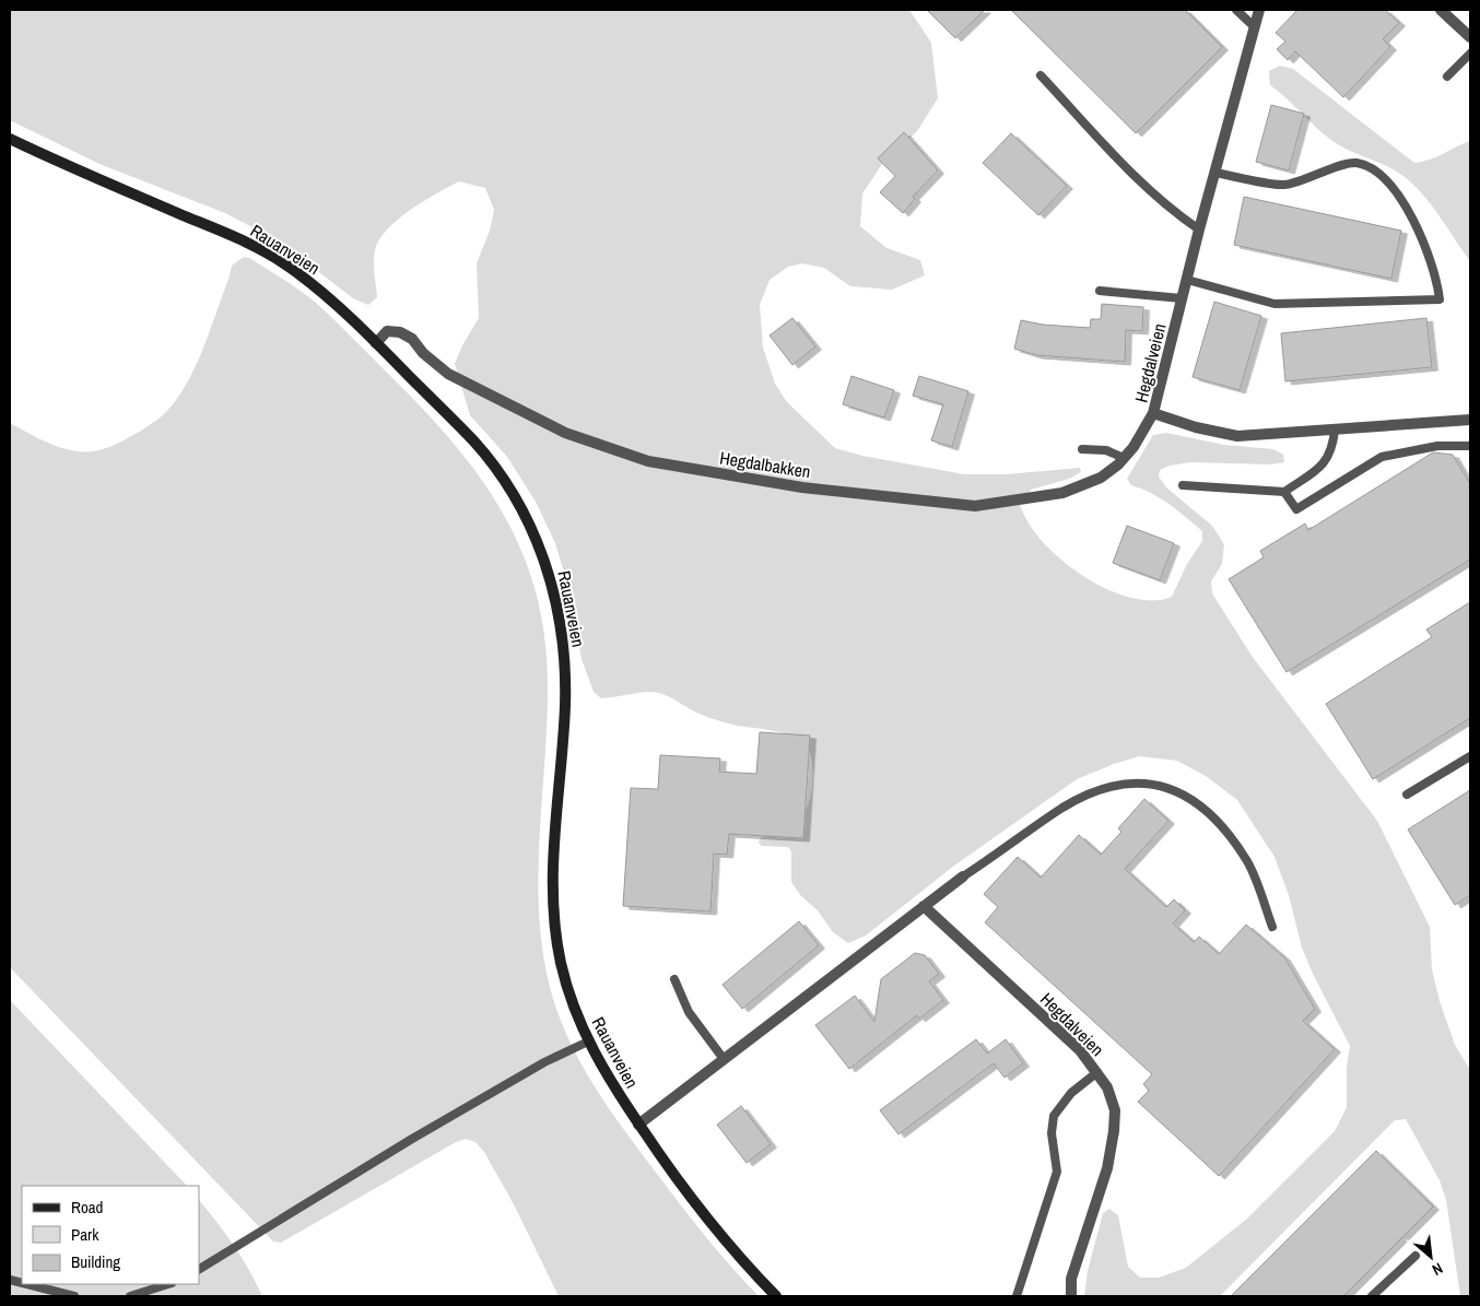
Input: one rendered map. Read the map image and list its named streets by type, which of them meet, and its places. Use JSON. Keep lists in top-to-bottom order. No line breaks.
{"streets":{"main road":["Rauanveien"],"street":["Hegdalveien","Hegdalbakken"]},"crossings":[["Rauanveien","Hegdalbakken"],["Hegdalveien","Hegdalbakken"]],"legend":["Road","Park","Building"],"north":"bottom right"}
